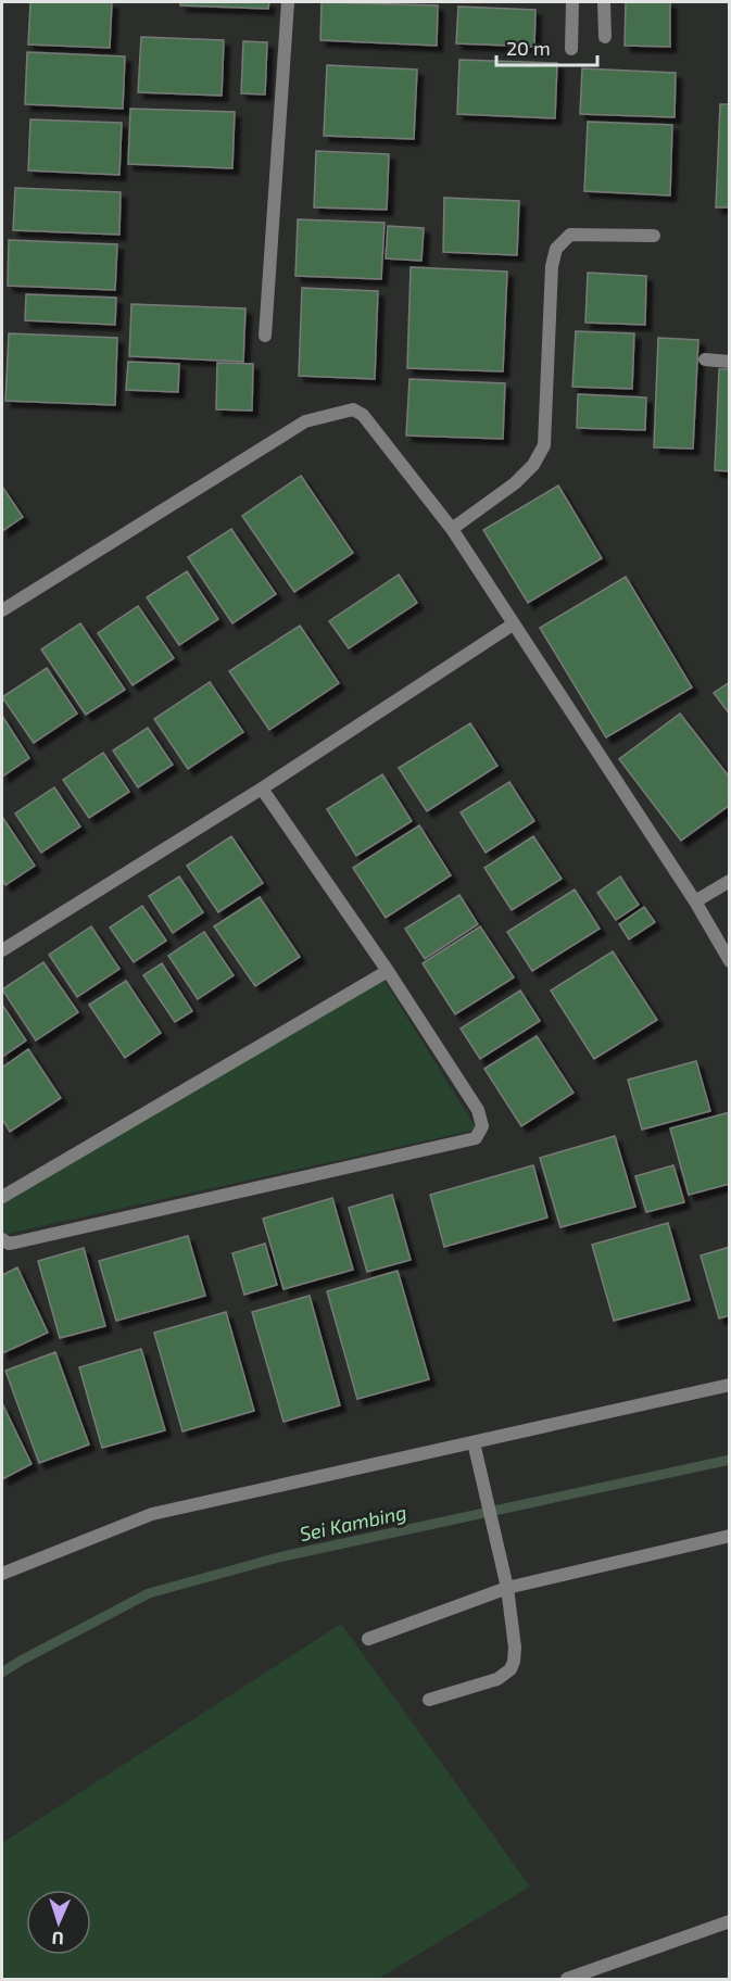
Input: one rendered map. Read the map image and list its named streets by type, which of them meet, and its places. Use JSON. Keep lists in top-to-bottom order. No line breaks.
{"water":["Sei Kambing"],"scale_bar":"20 m","north":"bottom"}
